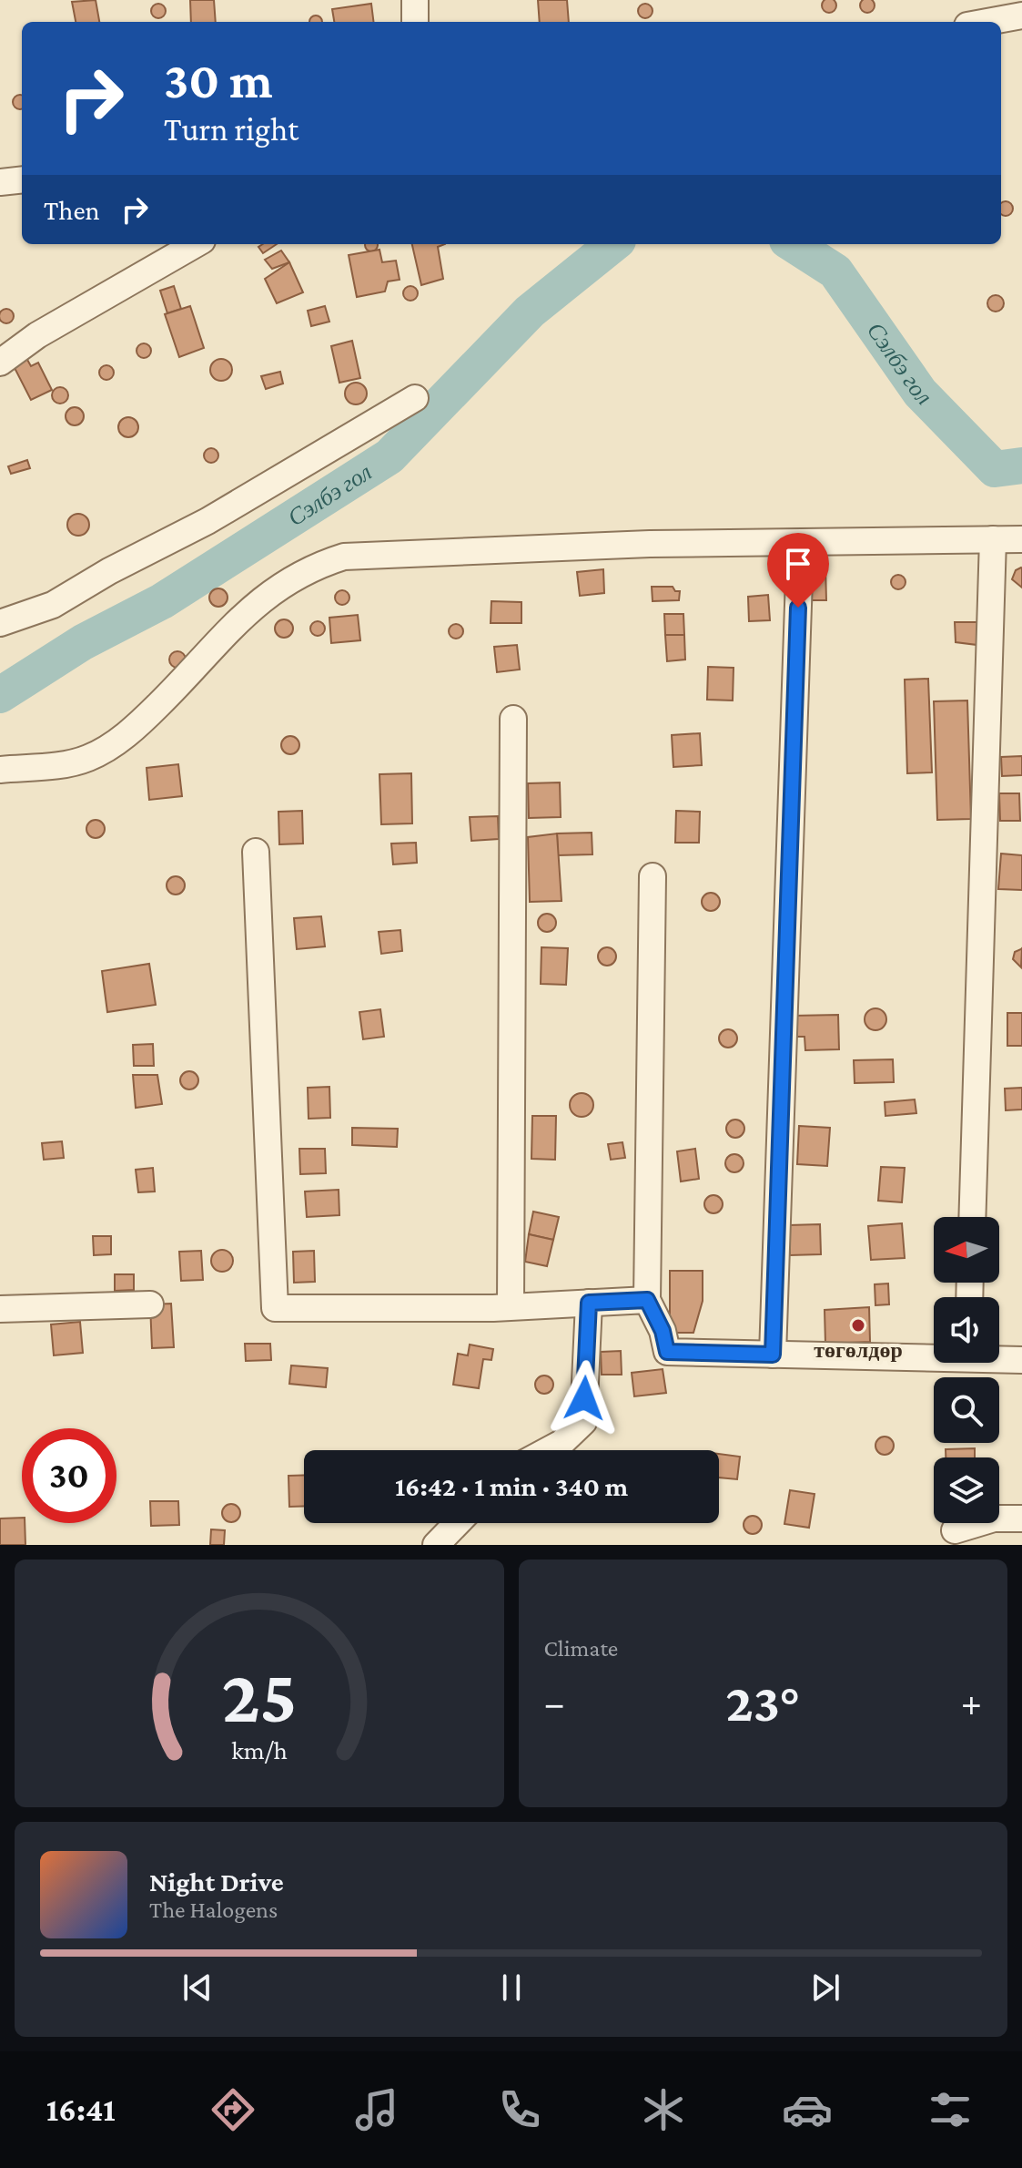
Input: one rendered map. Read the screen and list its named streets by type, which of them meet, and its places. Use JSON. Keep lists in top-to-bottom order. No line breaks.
{"water":["Сэлбэ гол"],"places":["төгөлдөр"],"north":"left","page":{"turn":["30 m","Turn right"],"then":"Then","limit":"30","trip":"16:42 · 1 min · 340 m","tile":"Climate","heat":["−","23°","+"],"song":["Night Drive","The Halogens"],"tabs":"16:41","gauge":["25","km/h"]}}
